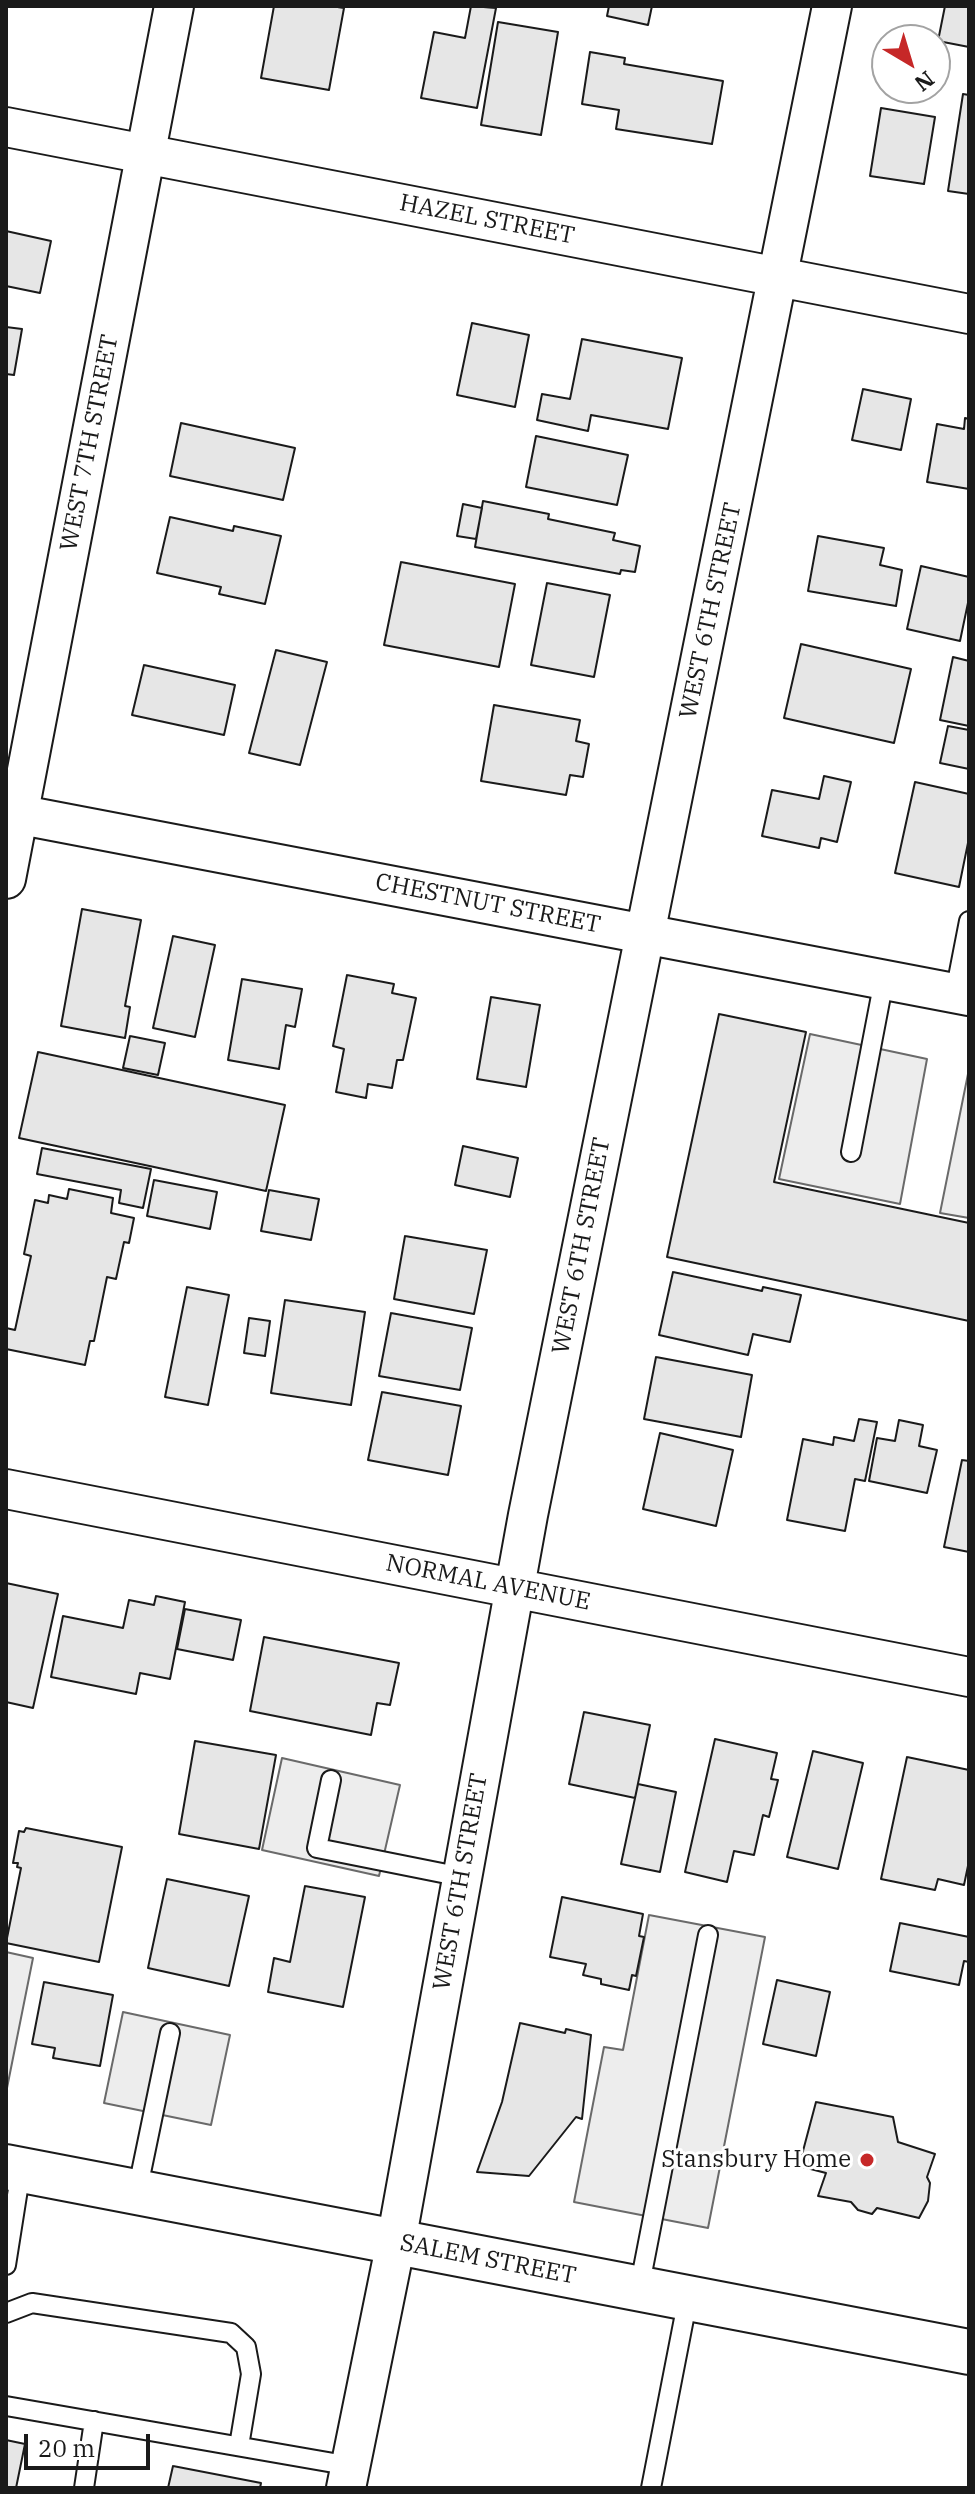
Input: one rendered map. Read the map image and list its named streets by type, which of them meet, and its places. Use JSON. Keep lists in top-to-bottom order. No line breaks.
{"streets":{"street":["HAZEL STREET","WEST 7TH STREET","WEST 6TH STREET","CHESTNUT STREET","NORMAL AVENUE","SALEM STREET"]},"crossings":[["HAZEL STREET","WEST 7TH STREET"],["HAZEL STREET","WEST 6TH STREET"],["WEST 7TH STREET","CHESTNUT STREET"],["WEST 6TH STREET","CHESTNUT STREET"],["WEST 6TH STREET","NORMAL AVENUE"],["WEST 6TH STREET","SALEM STREET"]],"places":["Stansbury Home"],"scale_bar":"20 m","north":"bottom right"}
